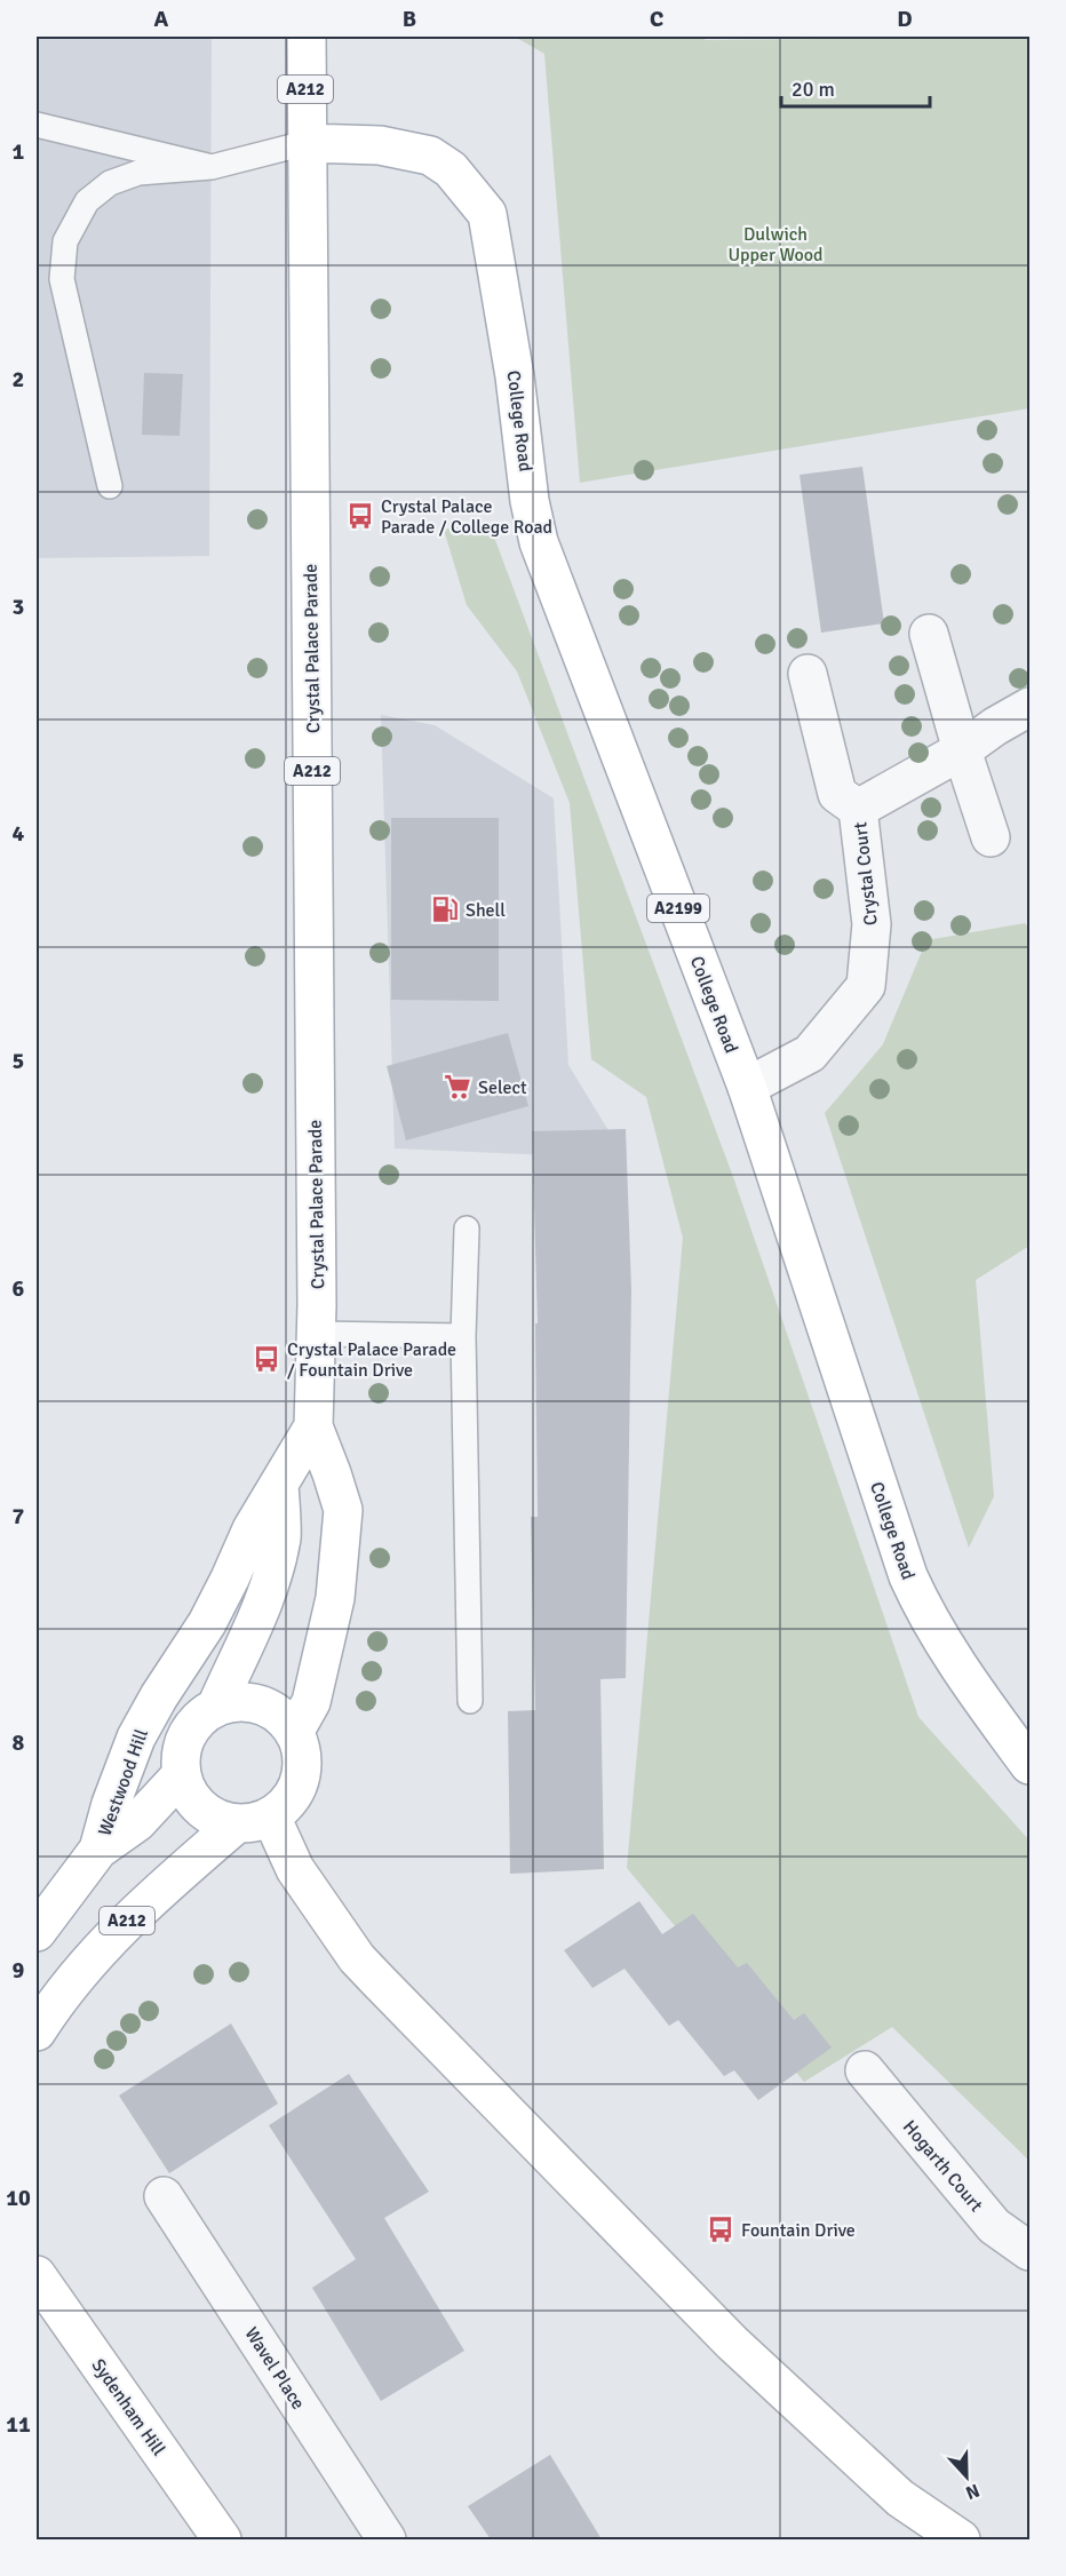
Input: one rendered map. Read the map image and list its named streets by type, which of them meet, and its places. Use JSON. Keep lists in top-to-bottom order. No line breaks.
{"streets":{"main road":["A212","College Road","Crystal Palace Parade","A2199","Westwood Hill","Sydenham Hill"],"street":["Crystal Court","Hogarth Court","Wavel Place"]},"crossings":[["A212","Crystal Palace Parade"],["A212","Westwood Hill"],["College Road","Crystal Palace Parade"],["College Road","Crystal Court"],["Crystal Palace Parade","Westwood Hill"]],"parks":["Dulwich Upper Wood"],"places":{"bus stop":["Crystal Palace Parade / College Road","Crystal Palace Parade / Fountain Drive","Fountain Drive"],"fuel station":["Shell"],"supermarket":["Select"]},"scale_bar":"20 m","north":"bottom","grid":{"columns":["A","B","C","D"],"rows":["1","2","3","4","5","6","7","8","9","10","11"]}}
